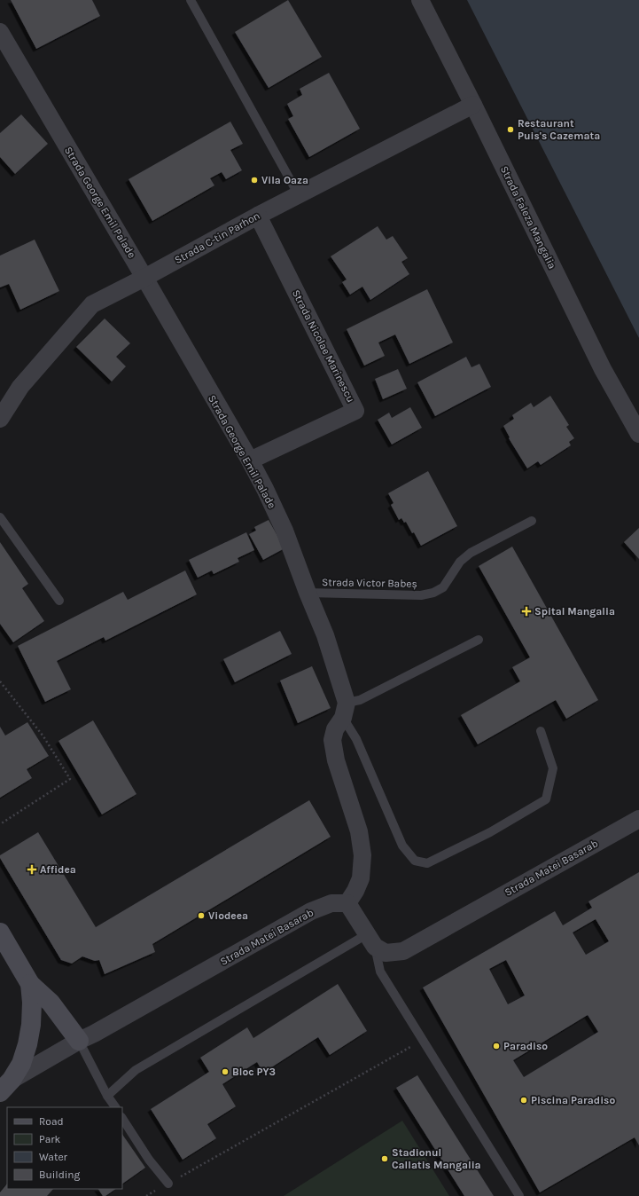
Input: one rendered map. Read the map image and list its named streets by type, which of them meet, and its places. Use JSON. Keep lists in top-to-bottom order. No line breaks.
{"streets":{"street":["Strada George Emil Palade","Strada Faleza Mangalia","Strada C-tin Parhon","Strada Nicolae Marinescu","Strada Matei Basarab"],"lane":["Strada Victor Babeș"]},"crossings":[["Strada George Emil Palade","Strada C-tin Parhon"],["Strada George Emil Palade","Strada Nicolae Marinescu"],["Strada George Emil Palade","Strada Victor Babeș"],["Strada Faleza Mangalia","Strada C-tin Parhon"],["Strada C-tin Parhon","Strada Nicolae Marinescu"]],"places":{"other":["Restaurant Puis's Cazemata","Vila Oaza","Viodeea","Paradiso","Bloc PY3","Piscina Paradiso","Stadionul Callatis Mangalia"],"health":["Spital Mangalia","Affidea"]},"legend":["Road","Park","Water","Building"]}
